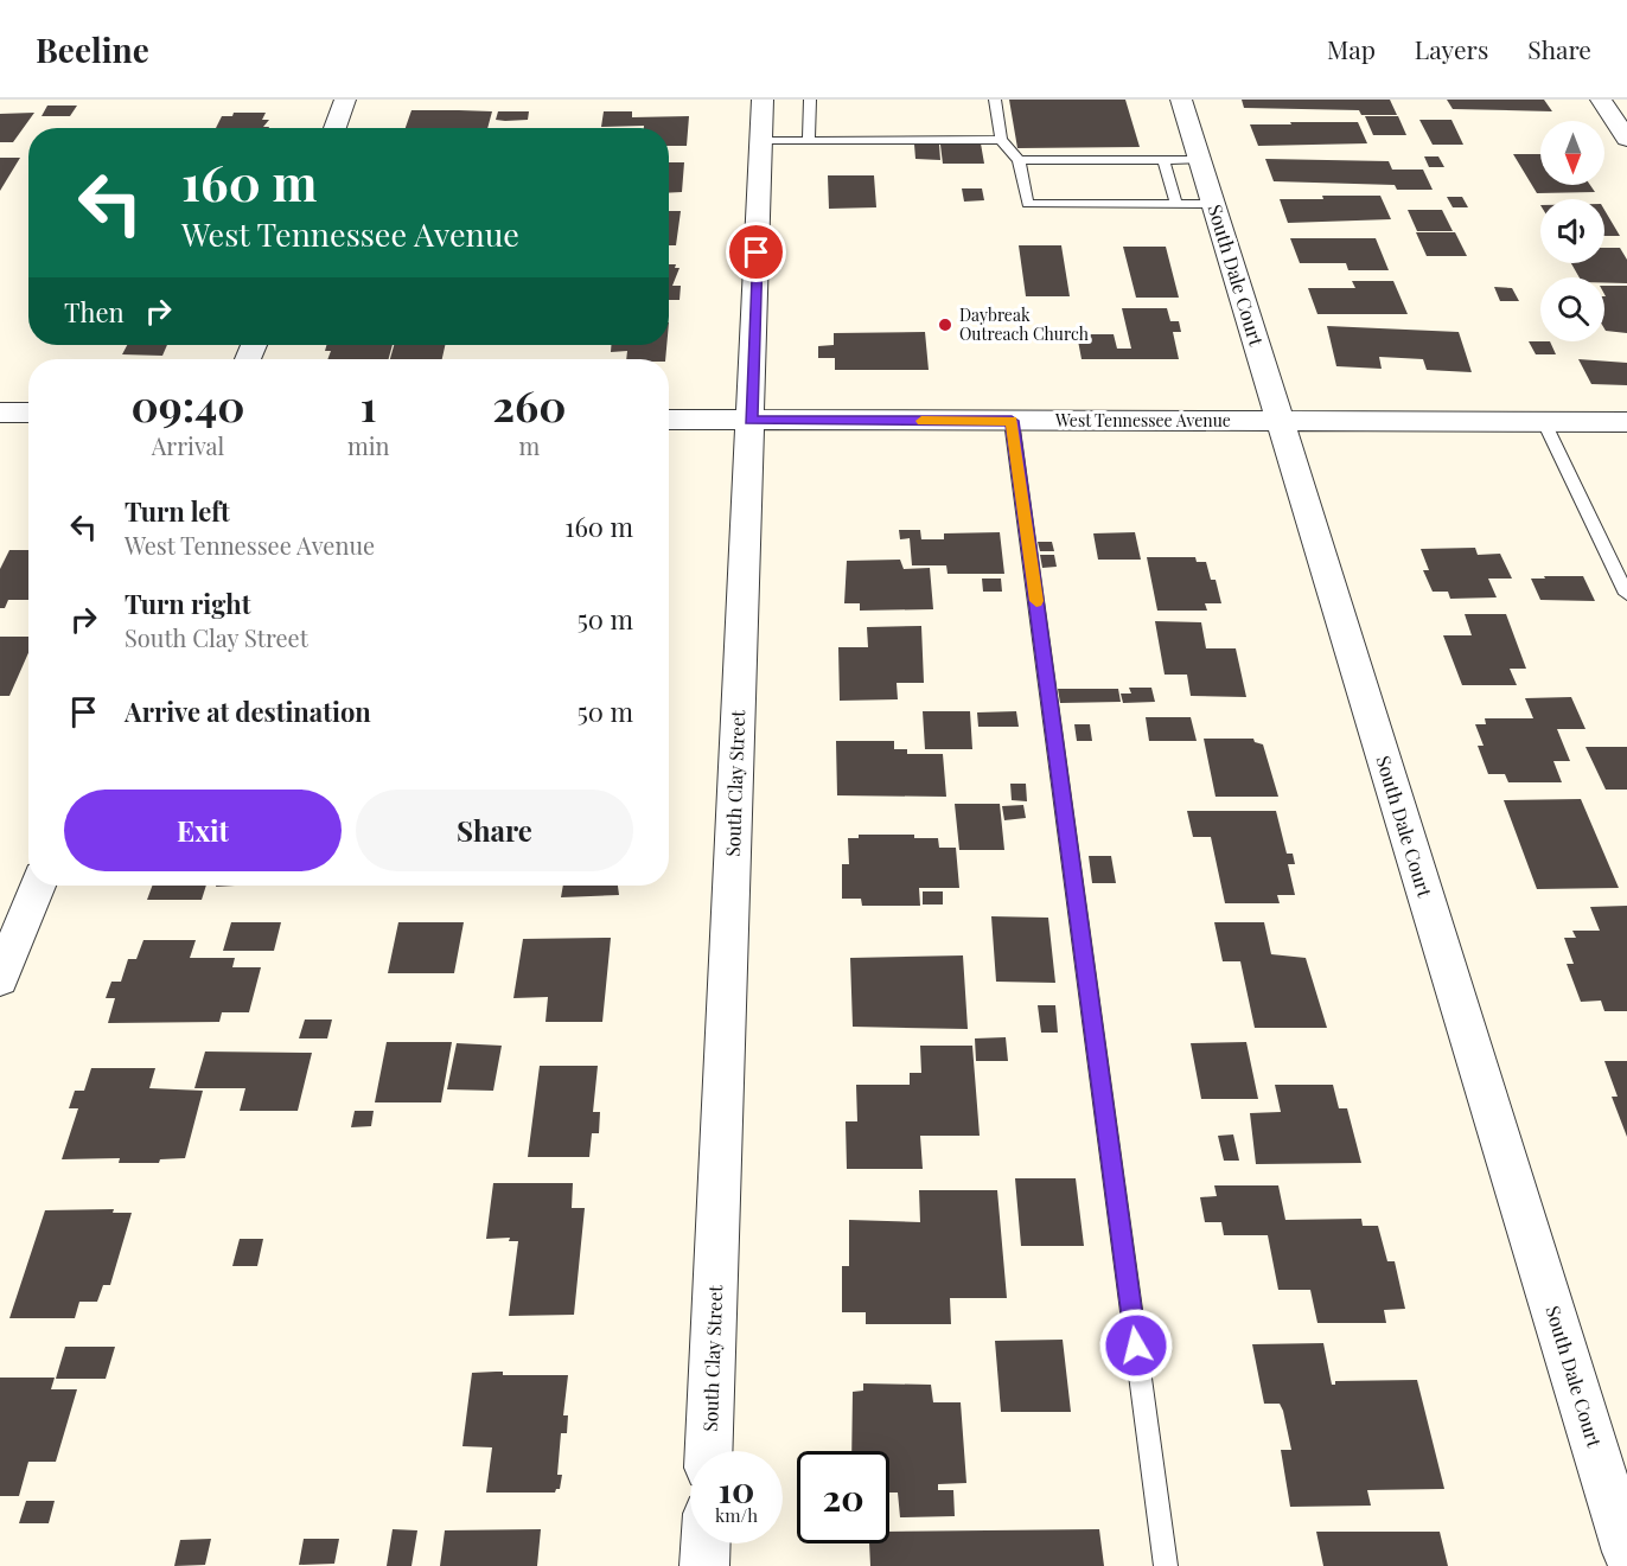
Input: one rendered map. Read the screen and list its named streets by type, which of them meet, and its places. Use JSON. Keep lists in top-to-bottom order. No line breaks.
{"streets":{"street":["South Dale Court","West Tennessee Avenue","South Clay Street"]},"crossings":[["South Dale Court","West Tennessee Avenue"],["West Tennessee Avenue","South Clay Street"]],"places":["Daybreak Outreach Church"],"north":"bottom","page":{"header":"Beeline","nav":["Map","Layers","Share"],"turn":["160 m","West Tennessee Avenue"],"then":"Then","eta":["09:40","Arrival","1","min","260","m"],"list":[{"name":"Turn left","note":"West Tennessee Avenue","value":"160 m"},{"name":"Turn right","note":"South Clay Street","value":"50 m"},{"name":"Arrive at destination","value":"50 m"}],"buttons":["Exit","Share"],"speed":"10 km/h","limit":"20"}}
